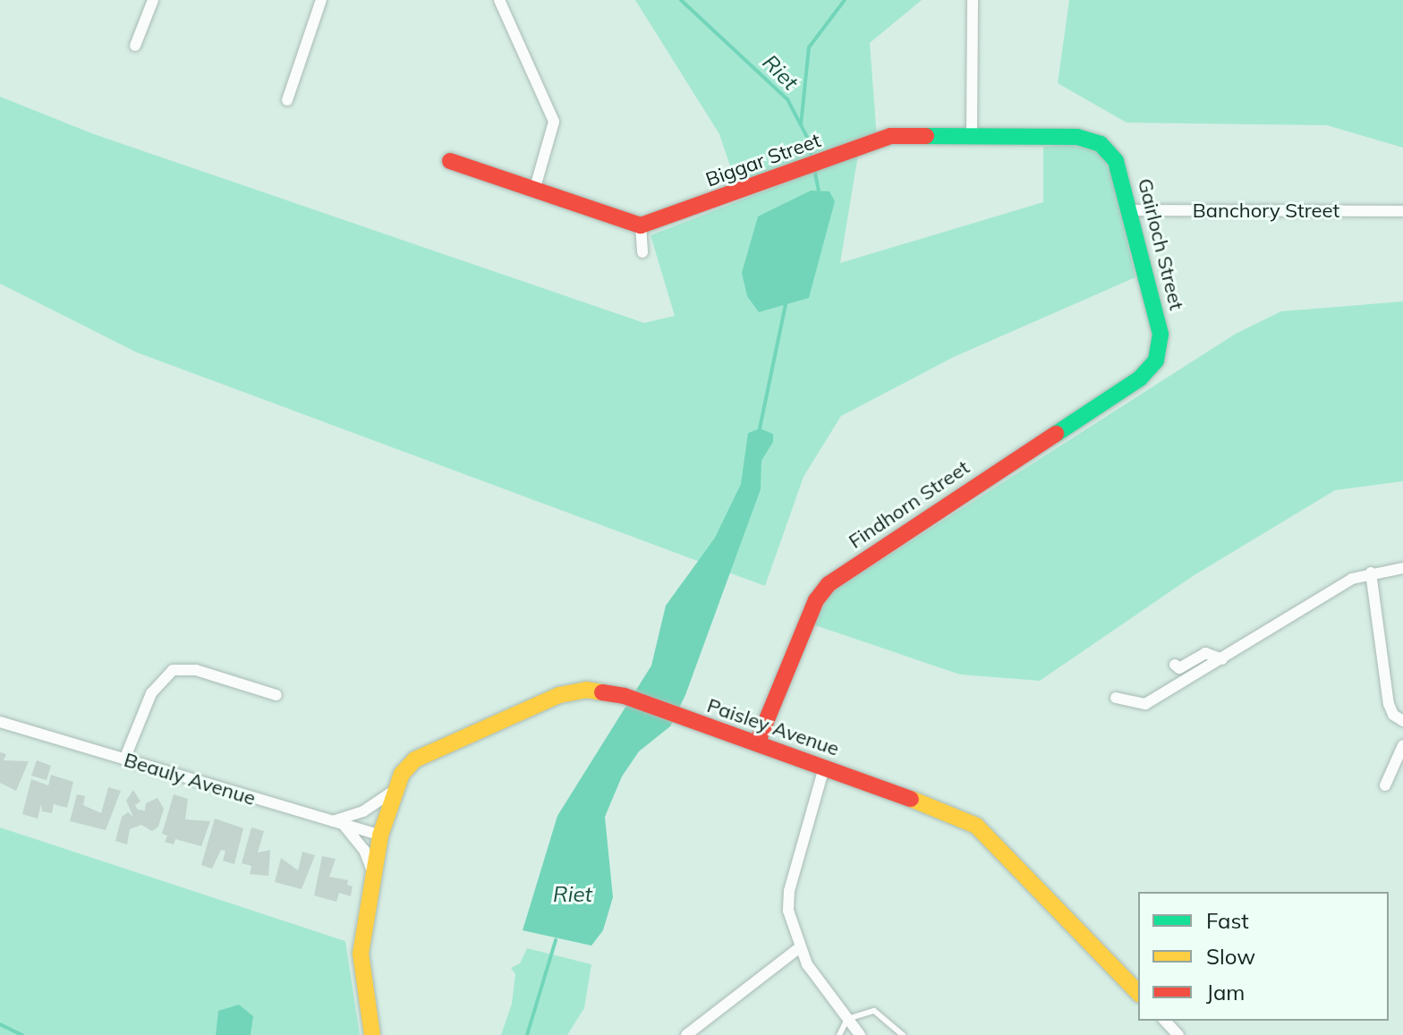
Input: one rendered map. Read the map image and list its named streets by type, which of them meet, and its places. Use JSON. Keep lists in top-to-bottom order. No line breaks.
{"streets":{"street":["Biggar Street","Banchory Street","Gairloch Street","Findhorn Street","Paisley Avenue","Beauly Avenue"]},"crossings":[["Biggar Street","Gairloch Street"],["Banchory Street","Gairloch Street"],["Gairloch Street","Findhorn Street"],["Findhorn Street","Paisley Avenue"],["Paisley Avenue","Beauly Avenue"]],"water":["Riet"],"legend":["Fast","Slow","Jam"]}
